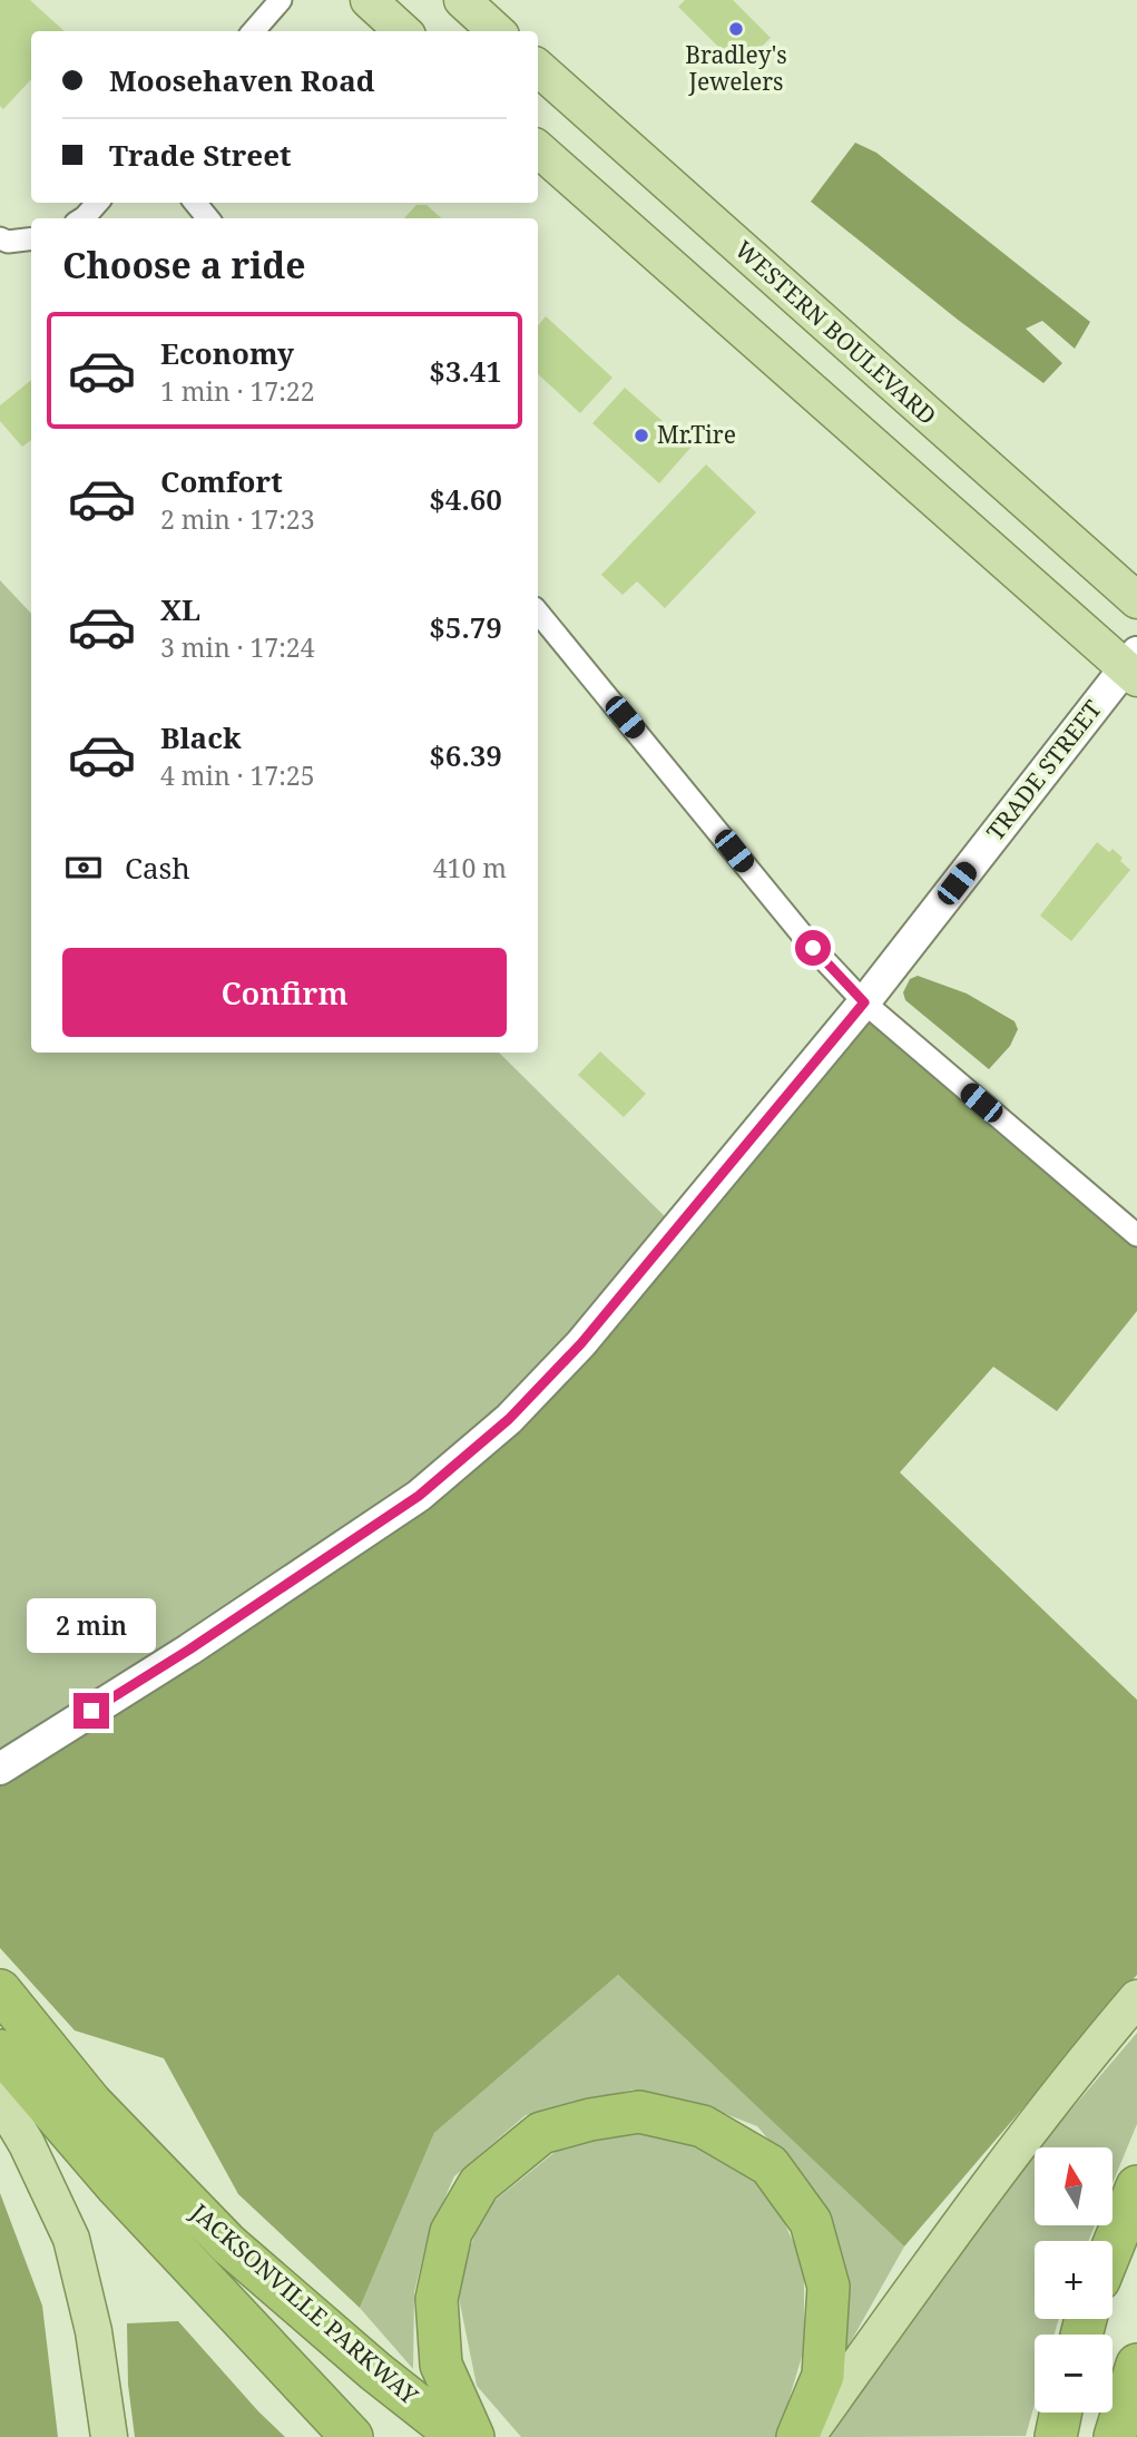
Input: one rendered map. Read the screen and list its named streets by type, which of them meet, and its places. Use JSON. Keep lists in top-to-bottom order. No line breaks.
{"streets":{"highway":["JACKSONVILLE PARKWAY"],"main road":["WESTERN BOULEVARD"],"street":["TRADE STREET"]},"places":["Bradley's Jewelers","Mr.Tire"],"north":"top","page":{"banner":["Moosehaven Road","Trade Street"],"heading":"Choose a ride","list":[{"name":"Economy","note":"1 min · 17:22","value":"$3.41"},{"name":"Comfort","note":"2 min · 17:23","value":"$4.60"},{"name":"XL","note":"3 min · 17:24","value":"$5.79"},{"name":"Black","note":"4 min · 17:25","value":"$6.39"}],"pay":["Cash","410 m"],"buttons":"Confirm","bubble":"2 min","map_buttons":["+","−"]}}
